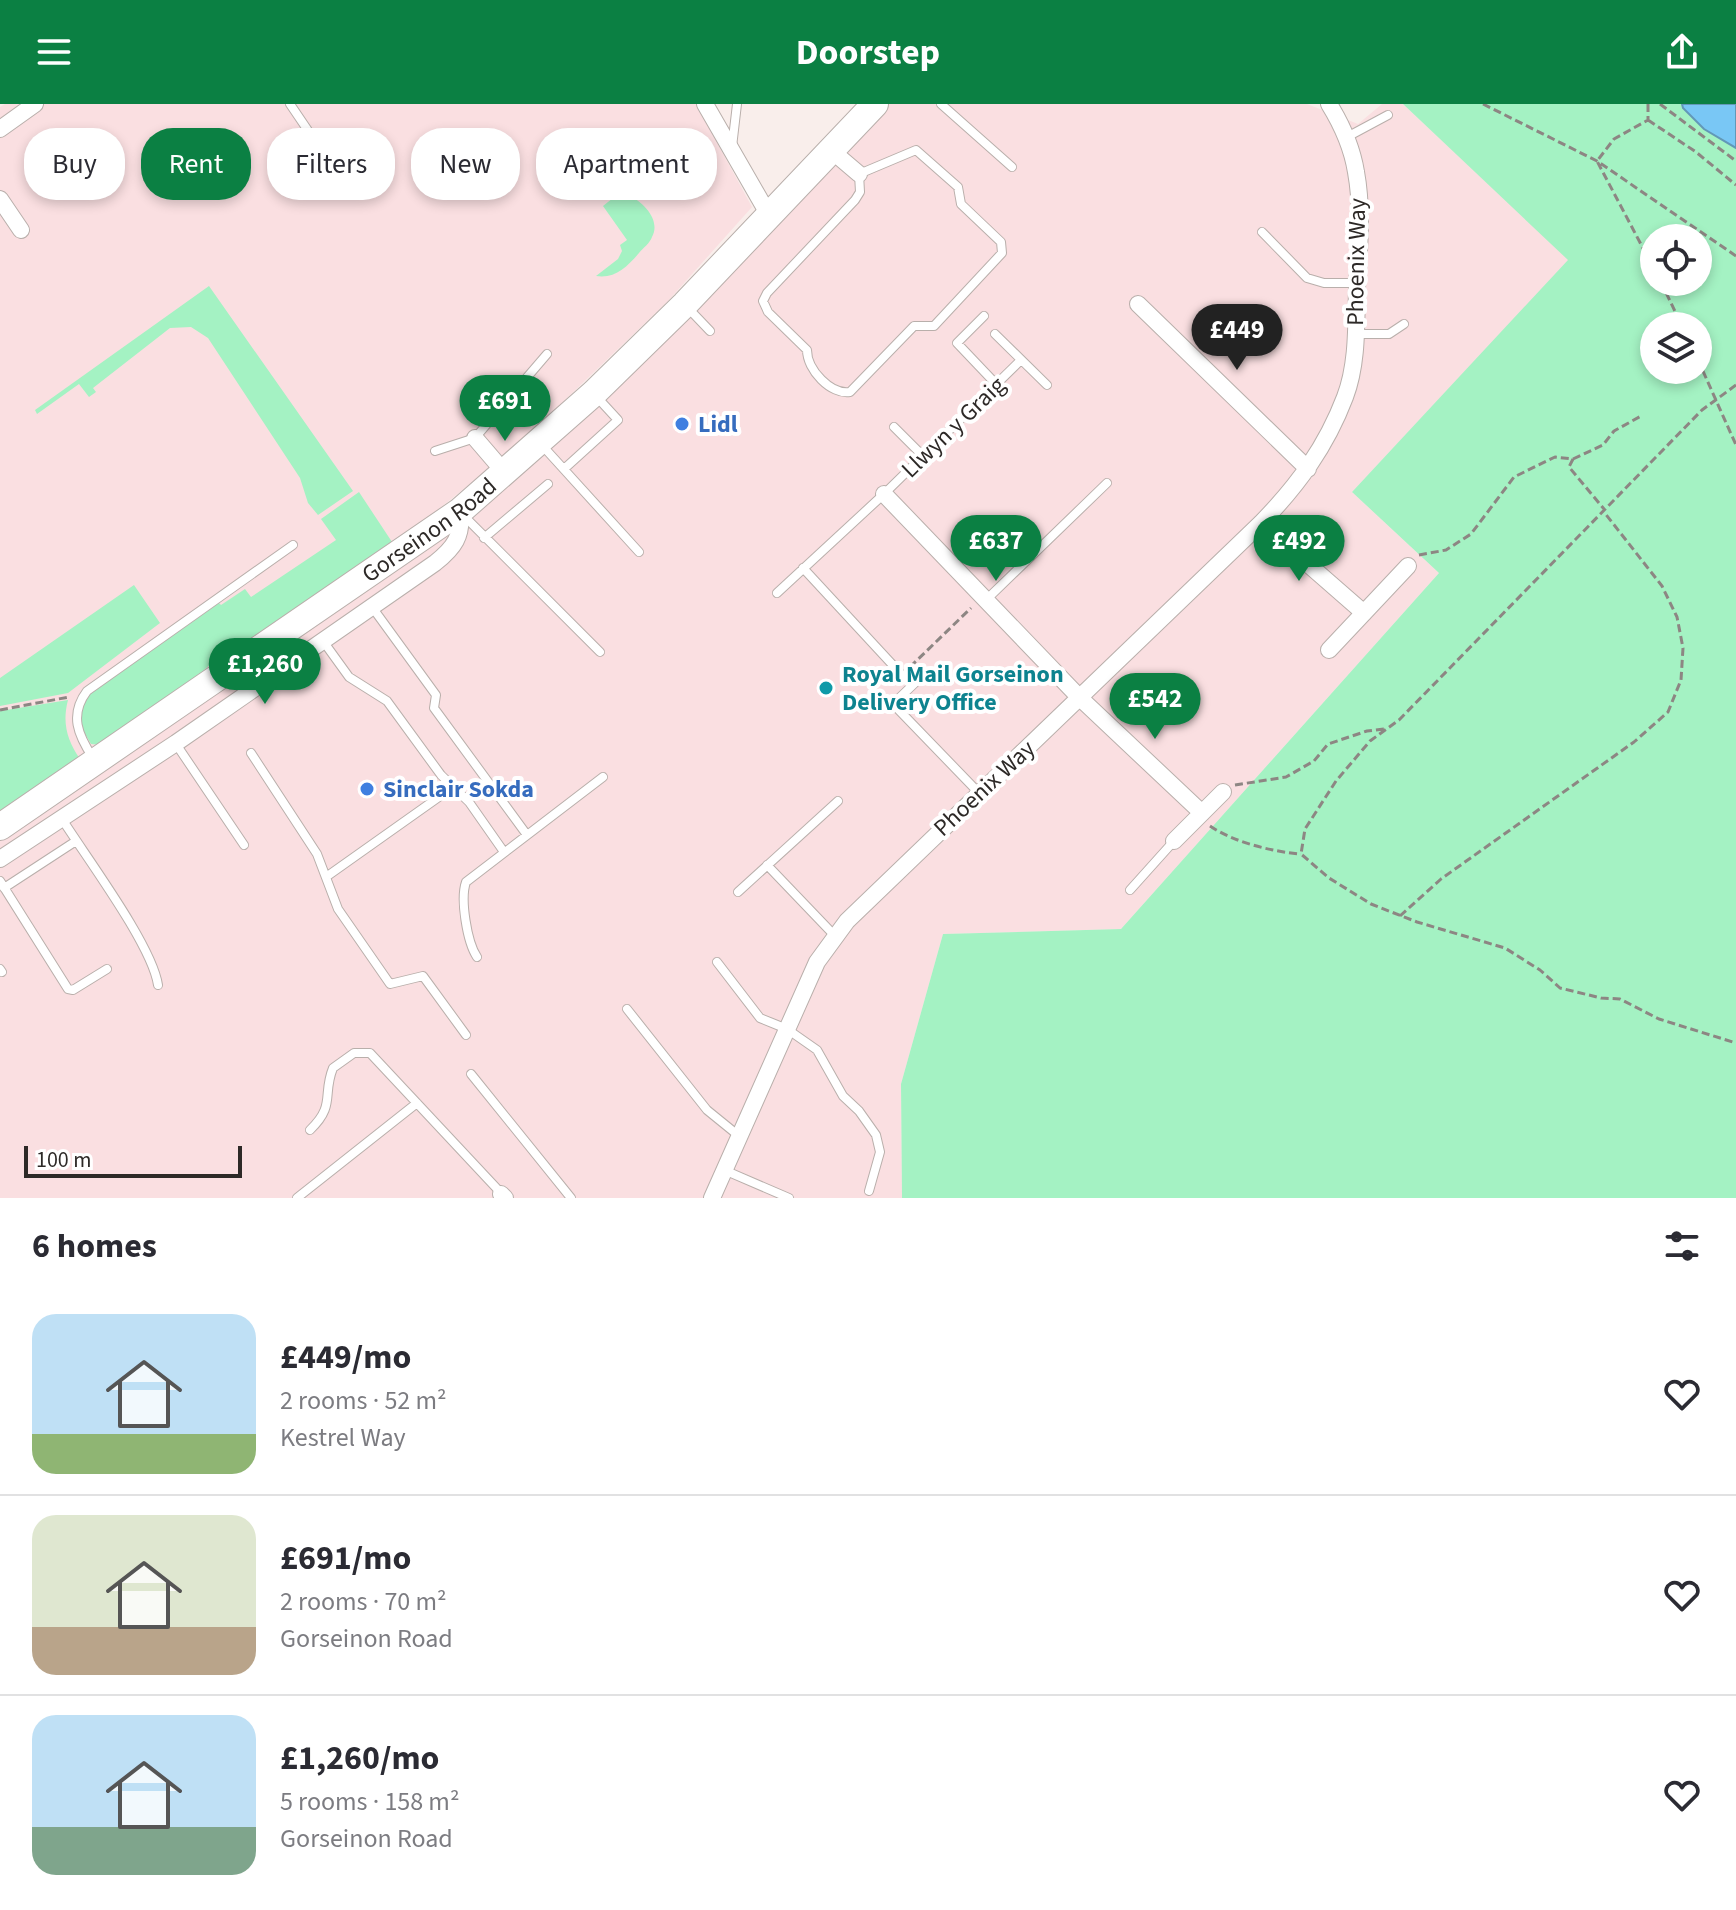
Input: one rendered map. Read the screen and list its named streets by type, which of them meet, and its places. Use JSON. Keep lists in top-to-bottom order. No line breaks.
{"streets":{"main road":["Gorseinon Road"],"street":["Phoenix Way","Llwyn y Graig"]},"crossings":[["Phoenix Way","Llwyn y Graig"]],"places":["Lidl","Royal Mail Gorseinon Delivery Office","Sinclair Sokda"],"scale_bar":"100 m","page":{"header":"Doorstep","chip":["Buy","Rent","Filters","New","Apartment"],"price":["£449","£691","£637","£492","£1,260","£542"],"scale":"100 m","heading":"6 homes","list":[{"name":"£449/mo","note":"2 rooms · 52 m² · Kestrel Way"},{"name":"£691/mo","note":"2 rooms · 70 m² · Gorseinon Road"},{"name":"£1,260/mo","note":"5 rooms · 158 m² · Gorseinon Road"}]}}
